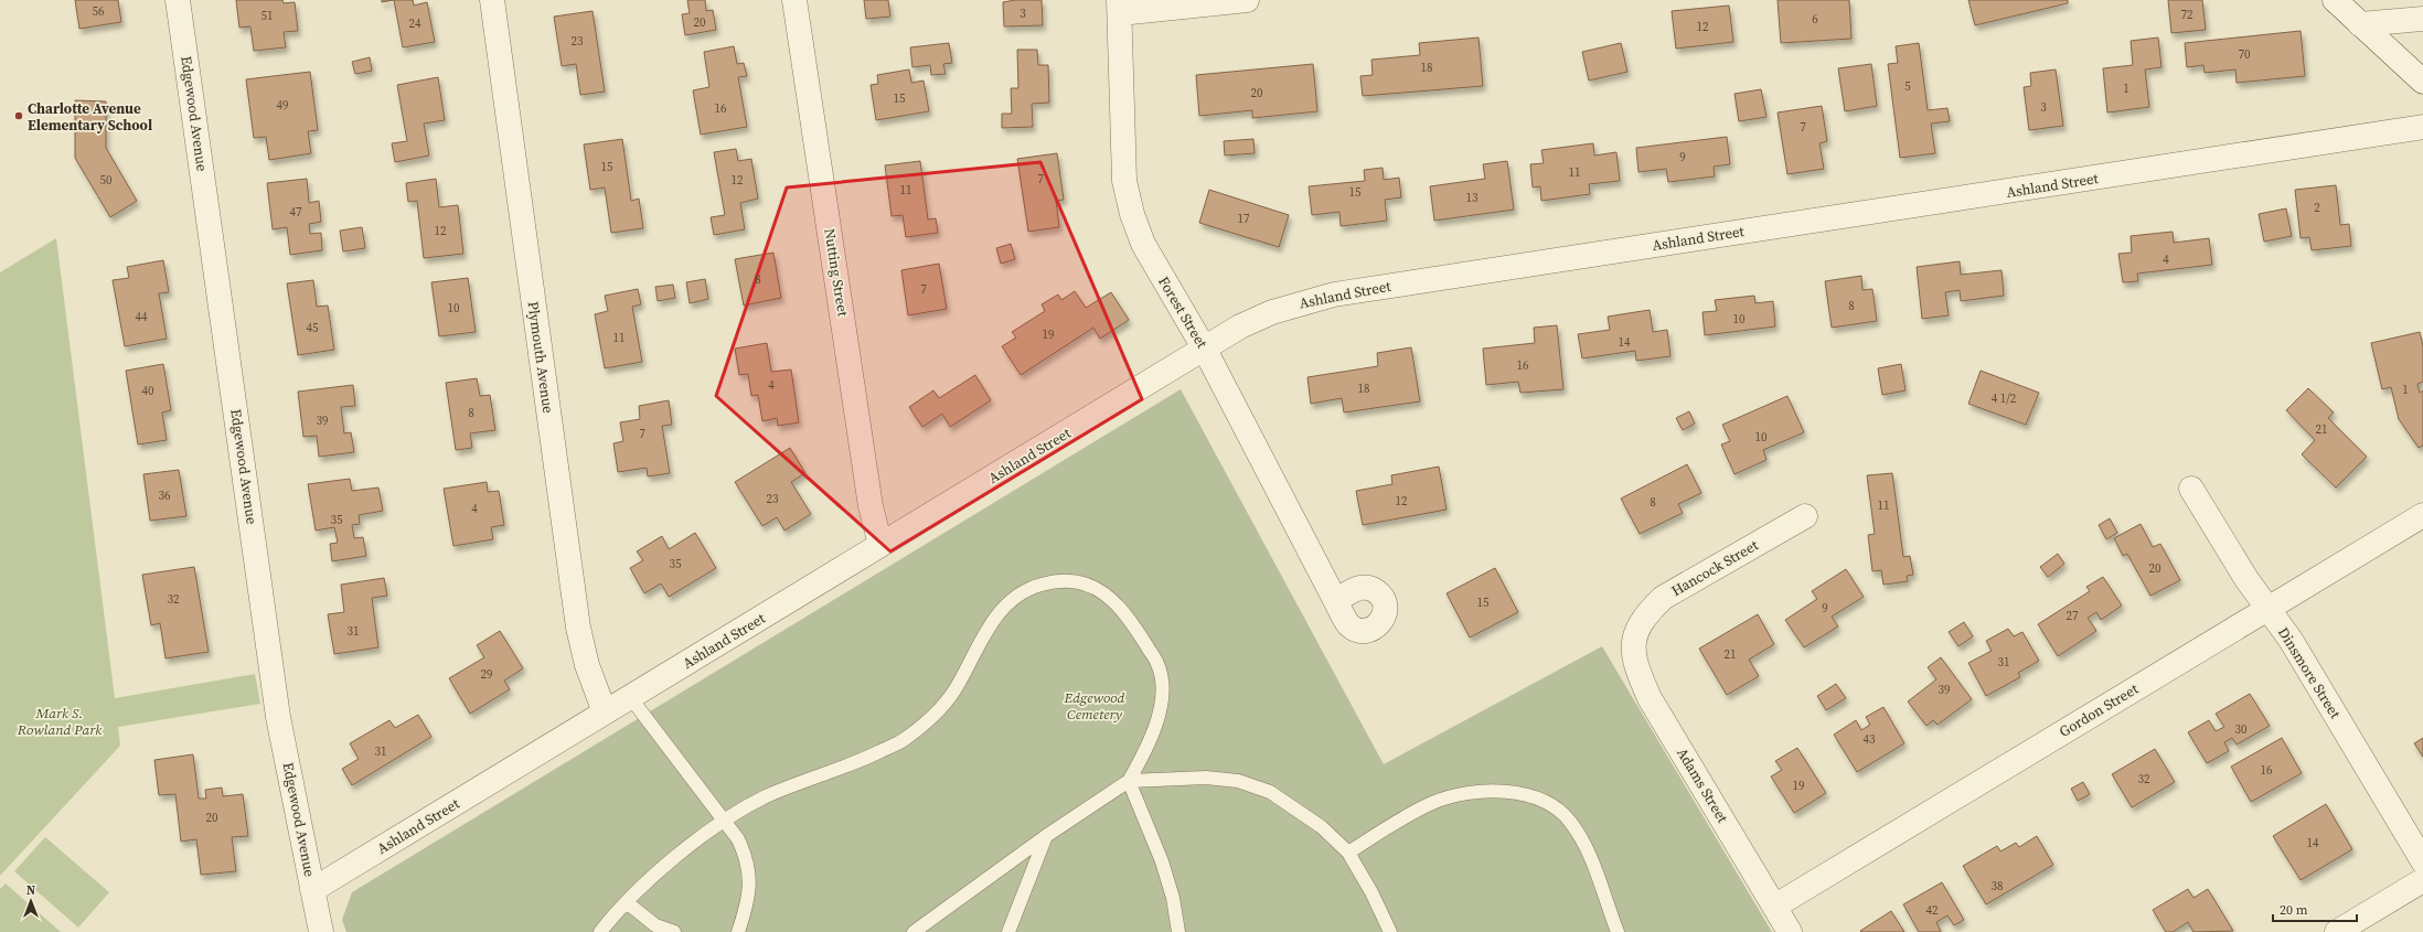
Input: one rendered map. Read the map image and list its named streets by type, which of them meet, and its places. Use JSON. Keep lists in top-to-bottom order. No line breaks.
{"streets":{"street":["Edgewood Avenue","Ashland Street","Nutting Street","Forest Street","Plymouth Avenue","Hancock Street","Dinsmore Street","Gordon Street","Adams Street"]},"crossings":[["Edgewood Avenue","Ashland Street"],["Ashland Street","Nutting Street"],["Ashland Street","Forest Street"],["Ashland Street","Plymouth Avenue"],["Hancock Street","Adams Street"],["Dinsmore Street","Gordon Street"],["Gordon Street","Adams Street"]],"parks":["Edgewood Cemetery","Mark S. Rowland Park"],"places":["Charlotte Avenue Elementary School"],"house_numbers":["56","3","72","51","6","20","24","12","23","70","18","5","1","20","15","49","3","16","7","9","15","11","7","50","12","11","15","13","2","47","17","12","4","8","7","8","10","44","10","45","19","11","14","16","4","18","1","40","4 1/2","8","39","21","7","10","36","23","12","8","11","4","35","35","20","32","15","9","27","31","21","31","29","39","30","43","31","16","32","19","20","14","38","42"],"scale_bar":"20 m","north":"top"}
